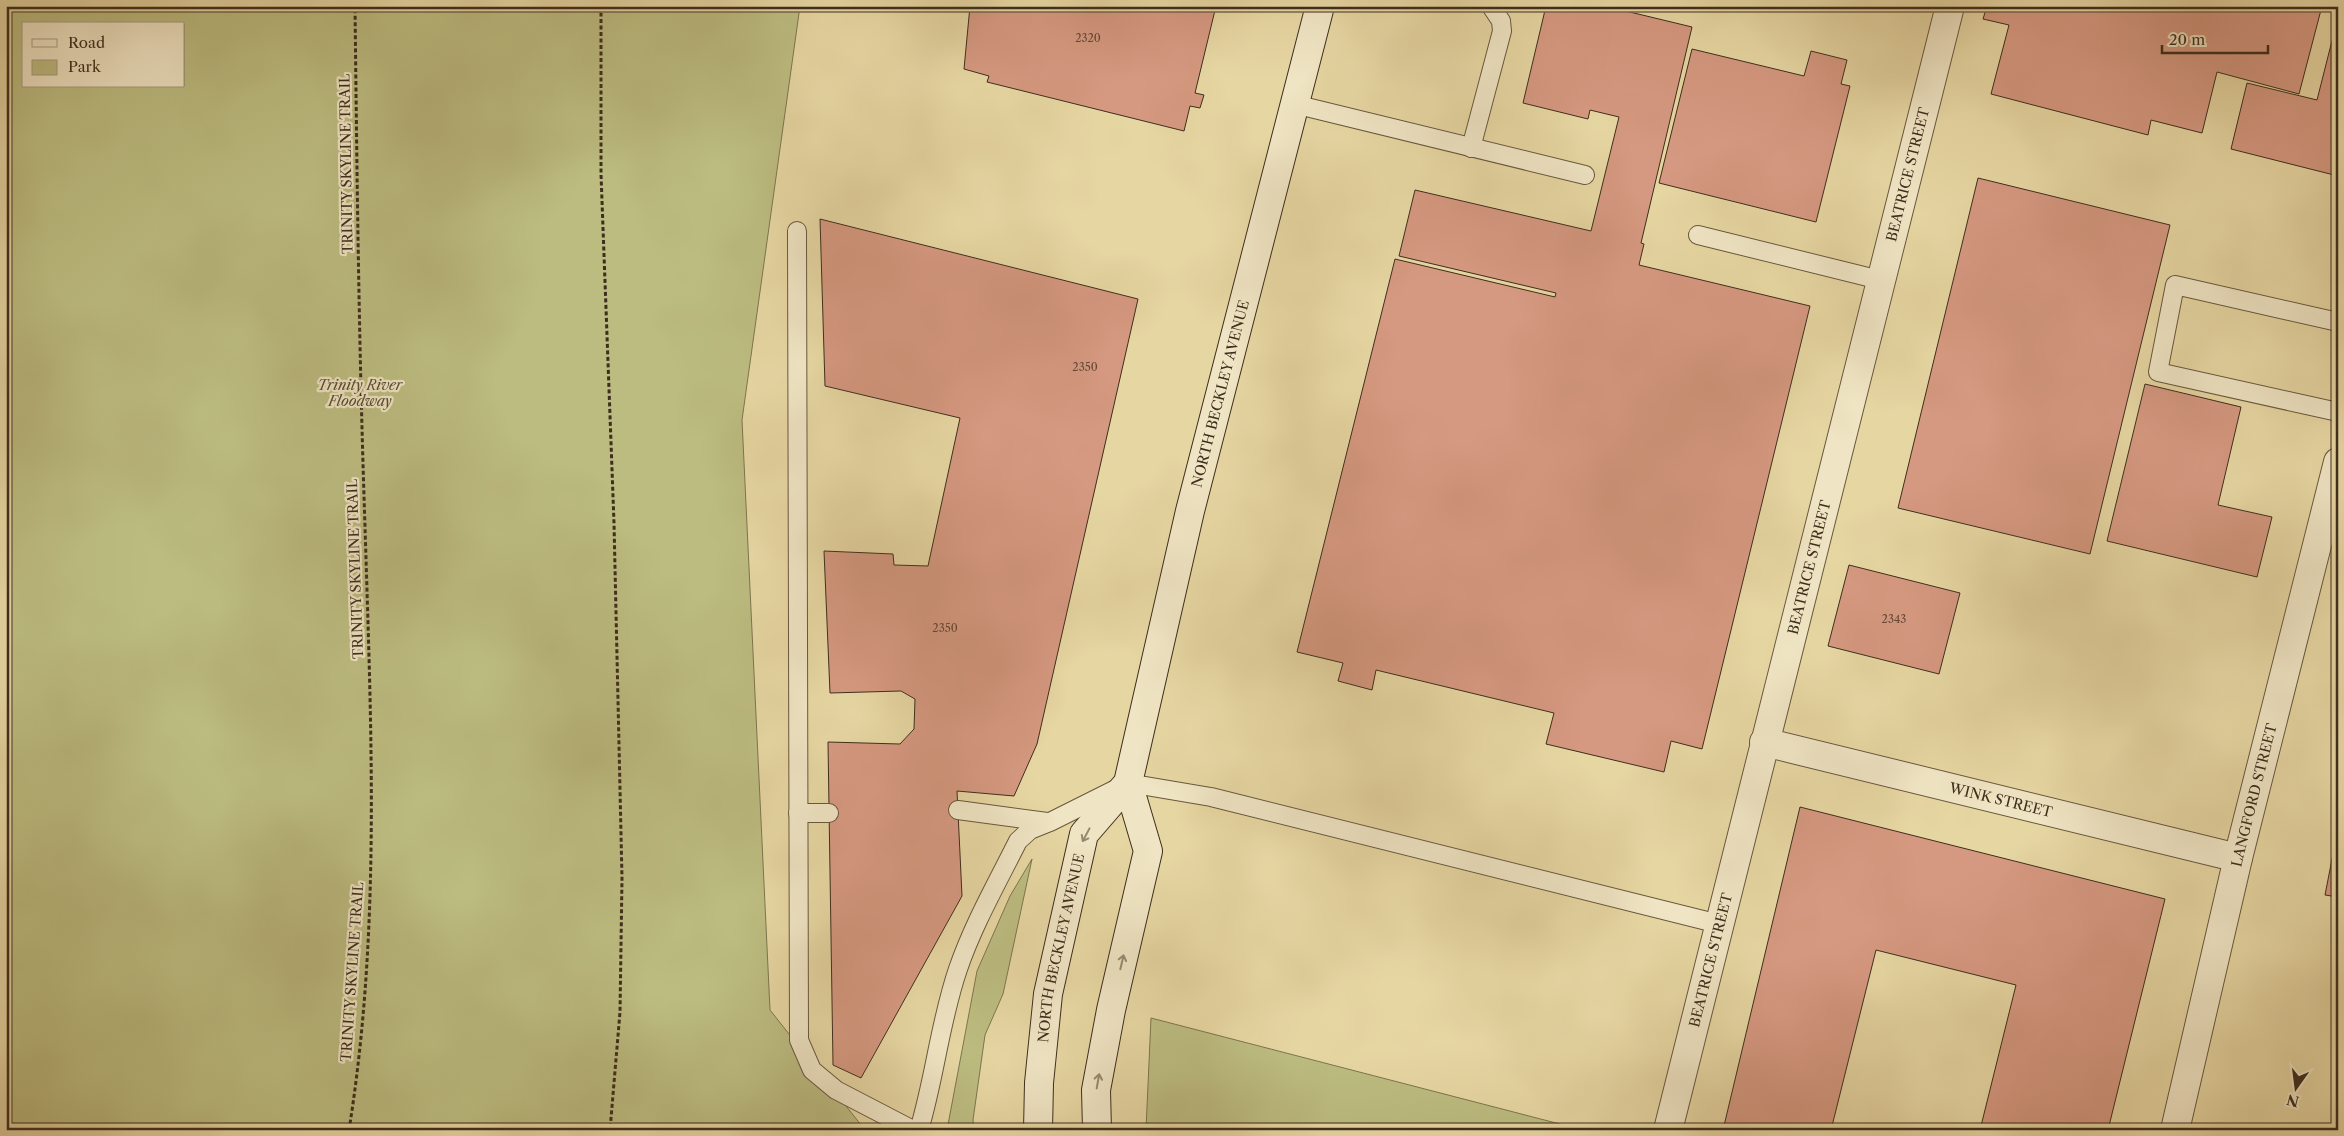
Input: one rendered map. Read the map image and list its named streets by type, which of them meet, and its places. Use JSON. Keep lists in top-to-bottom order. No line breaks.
{"streets":{"street":["BEATRICE STREET","NORTH BECKLEY AVENUE","LANGFORD STREET","WINK STREET"],"path":["TRINITY SKYLINE TRAIL"]},"crossings":[["BEATRICE STREET","WINK STREET"],["LANGFORD STREET","WINK STREET"]],"parks":["Trinity River Floodway"],"house_numbers":["2320","2350","2343","2350"],"legend":["Road","Park"],"scale_bar":"20 m","north":"bottom"}
